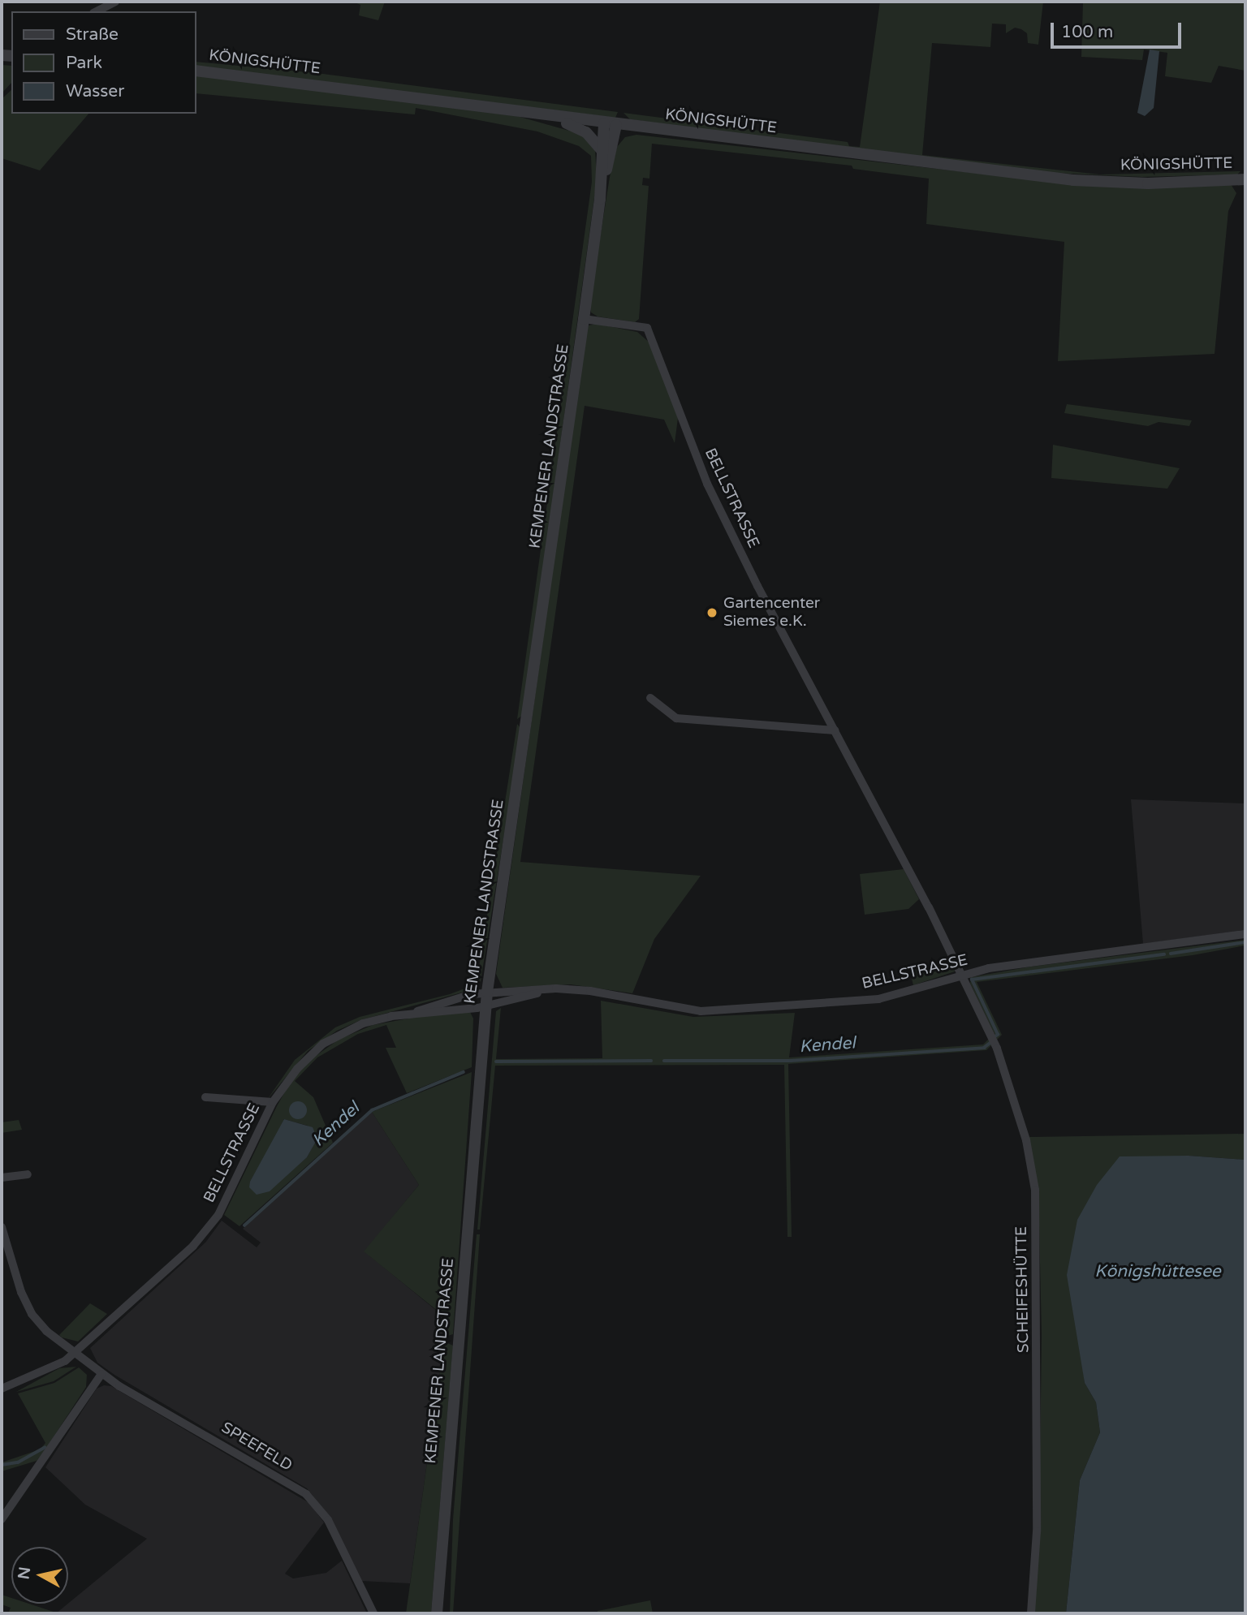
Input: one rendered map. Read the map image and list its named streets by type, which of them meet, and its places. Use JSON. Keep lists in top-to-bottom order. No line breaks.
{"streets":{"street":["KÖNIGSHÜTTE","KEMPENER LANDSTRASSE","BELLSTRASSE","SCHEIFESHÜTTE","SPEEFELD"]},"crossings":[["KÖNIGSHÜTTE","KEMPENER LANDSTRASSE"],["KEMPENER LANDSTRASSE","BELLSTRASSE"],["BELLSTRASSE","SCHEIFESHÜTTE"],["BELLSTRASSE","SPEEFELD"]],"water":["Kendel","Königshüttesee"],"places":["Gartencenter Siemes e.K."],"legend":["Straße","Park","Wasser"],"scale_bar":"100 m","north":"left"}
